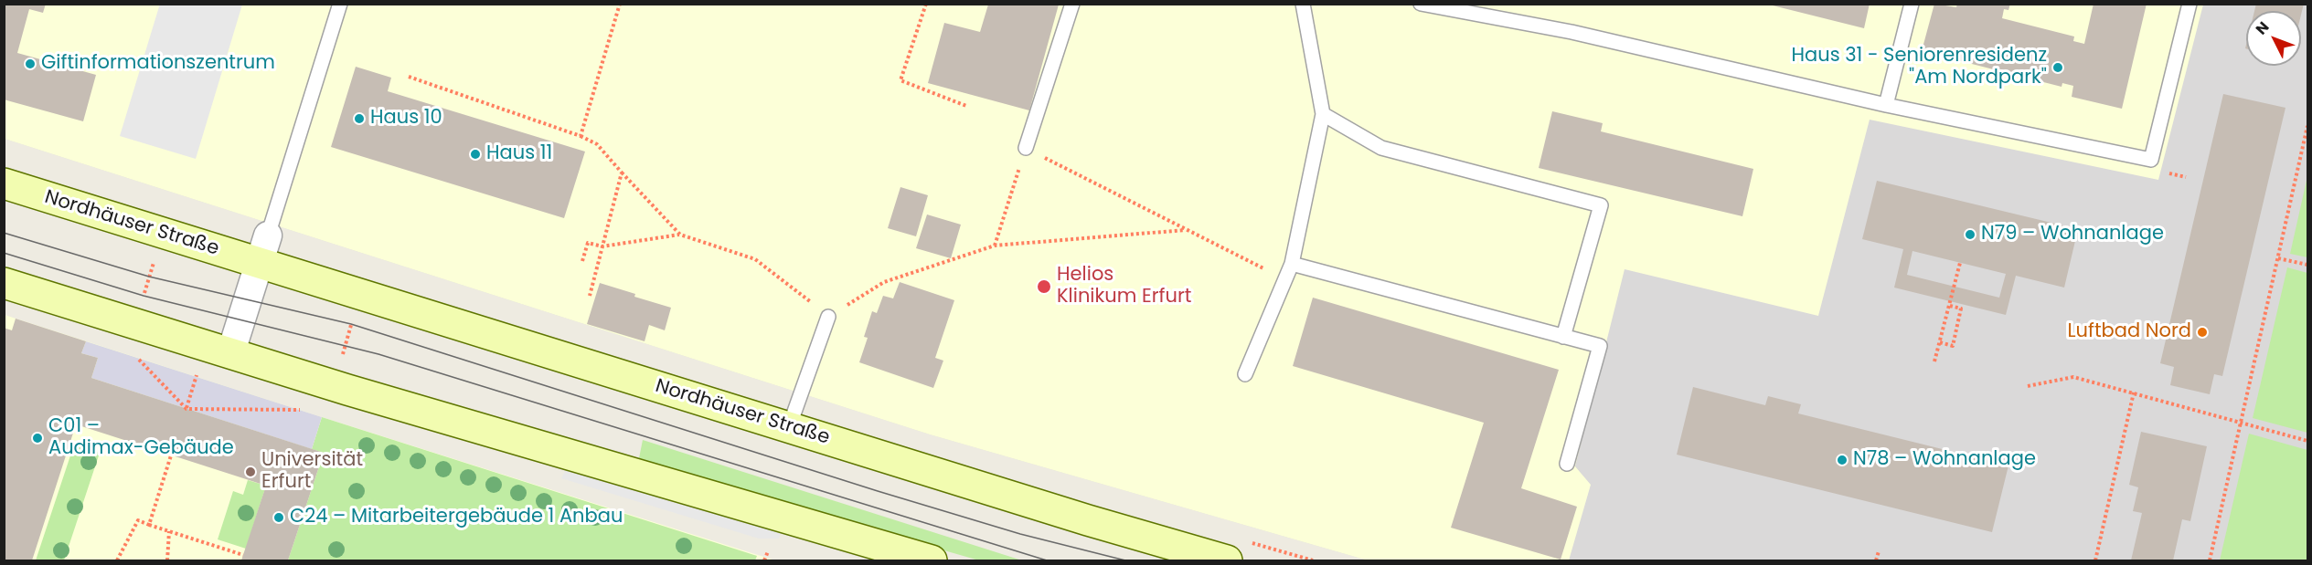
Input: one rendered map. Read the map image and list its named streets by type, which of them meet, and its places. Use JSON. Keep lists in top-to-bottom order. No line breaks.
{"streets":{"main road":["Nordhäuser Straße"]},"places":["Giftinformationszentrum","Haus 31 - Seniorenresidenz \"Am Nordpark\"","Haus 10","Haus 11","N79 – Wohnanlage","Helios Klinikum Erfurt","Luftbad Nord","C01 – Audimax-Gebäude","N78 – Wohnanlage","Universität Erfurt","C24 – Mitarbeitergebäude 1 Anbau"],"north":"top left"}
